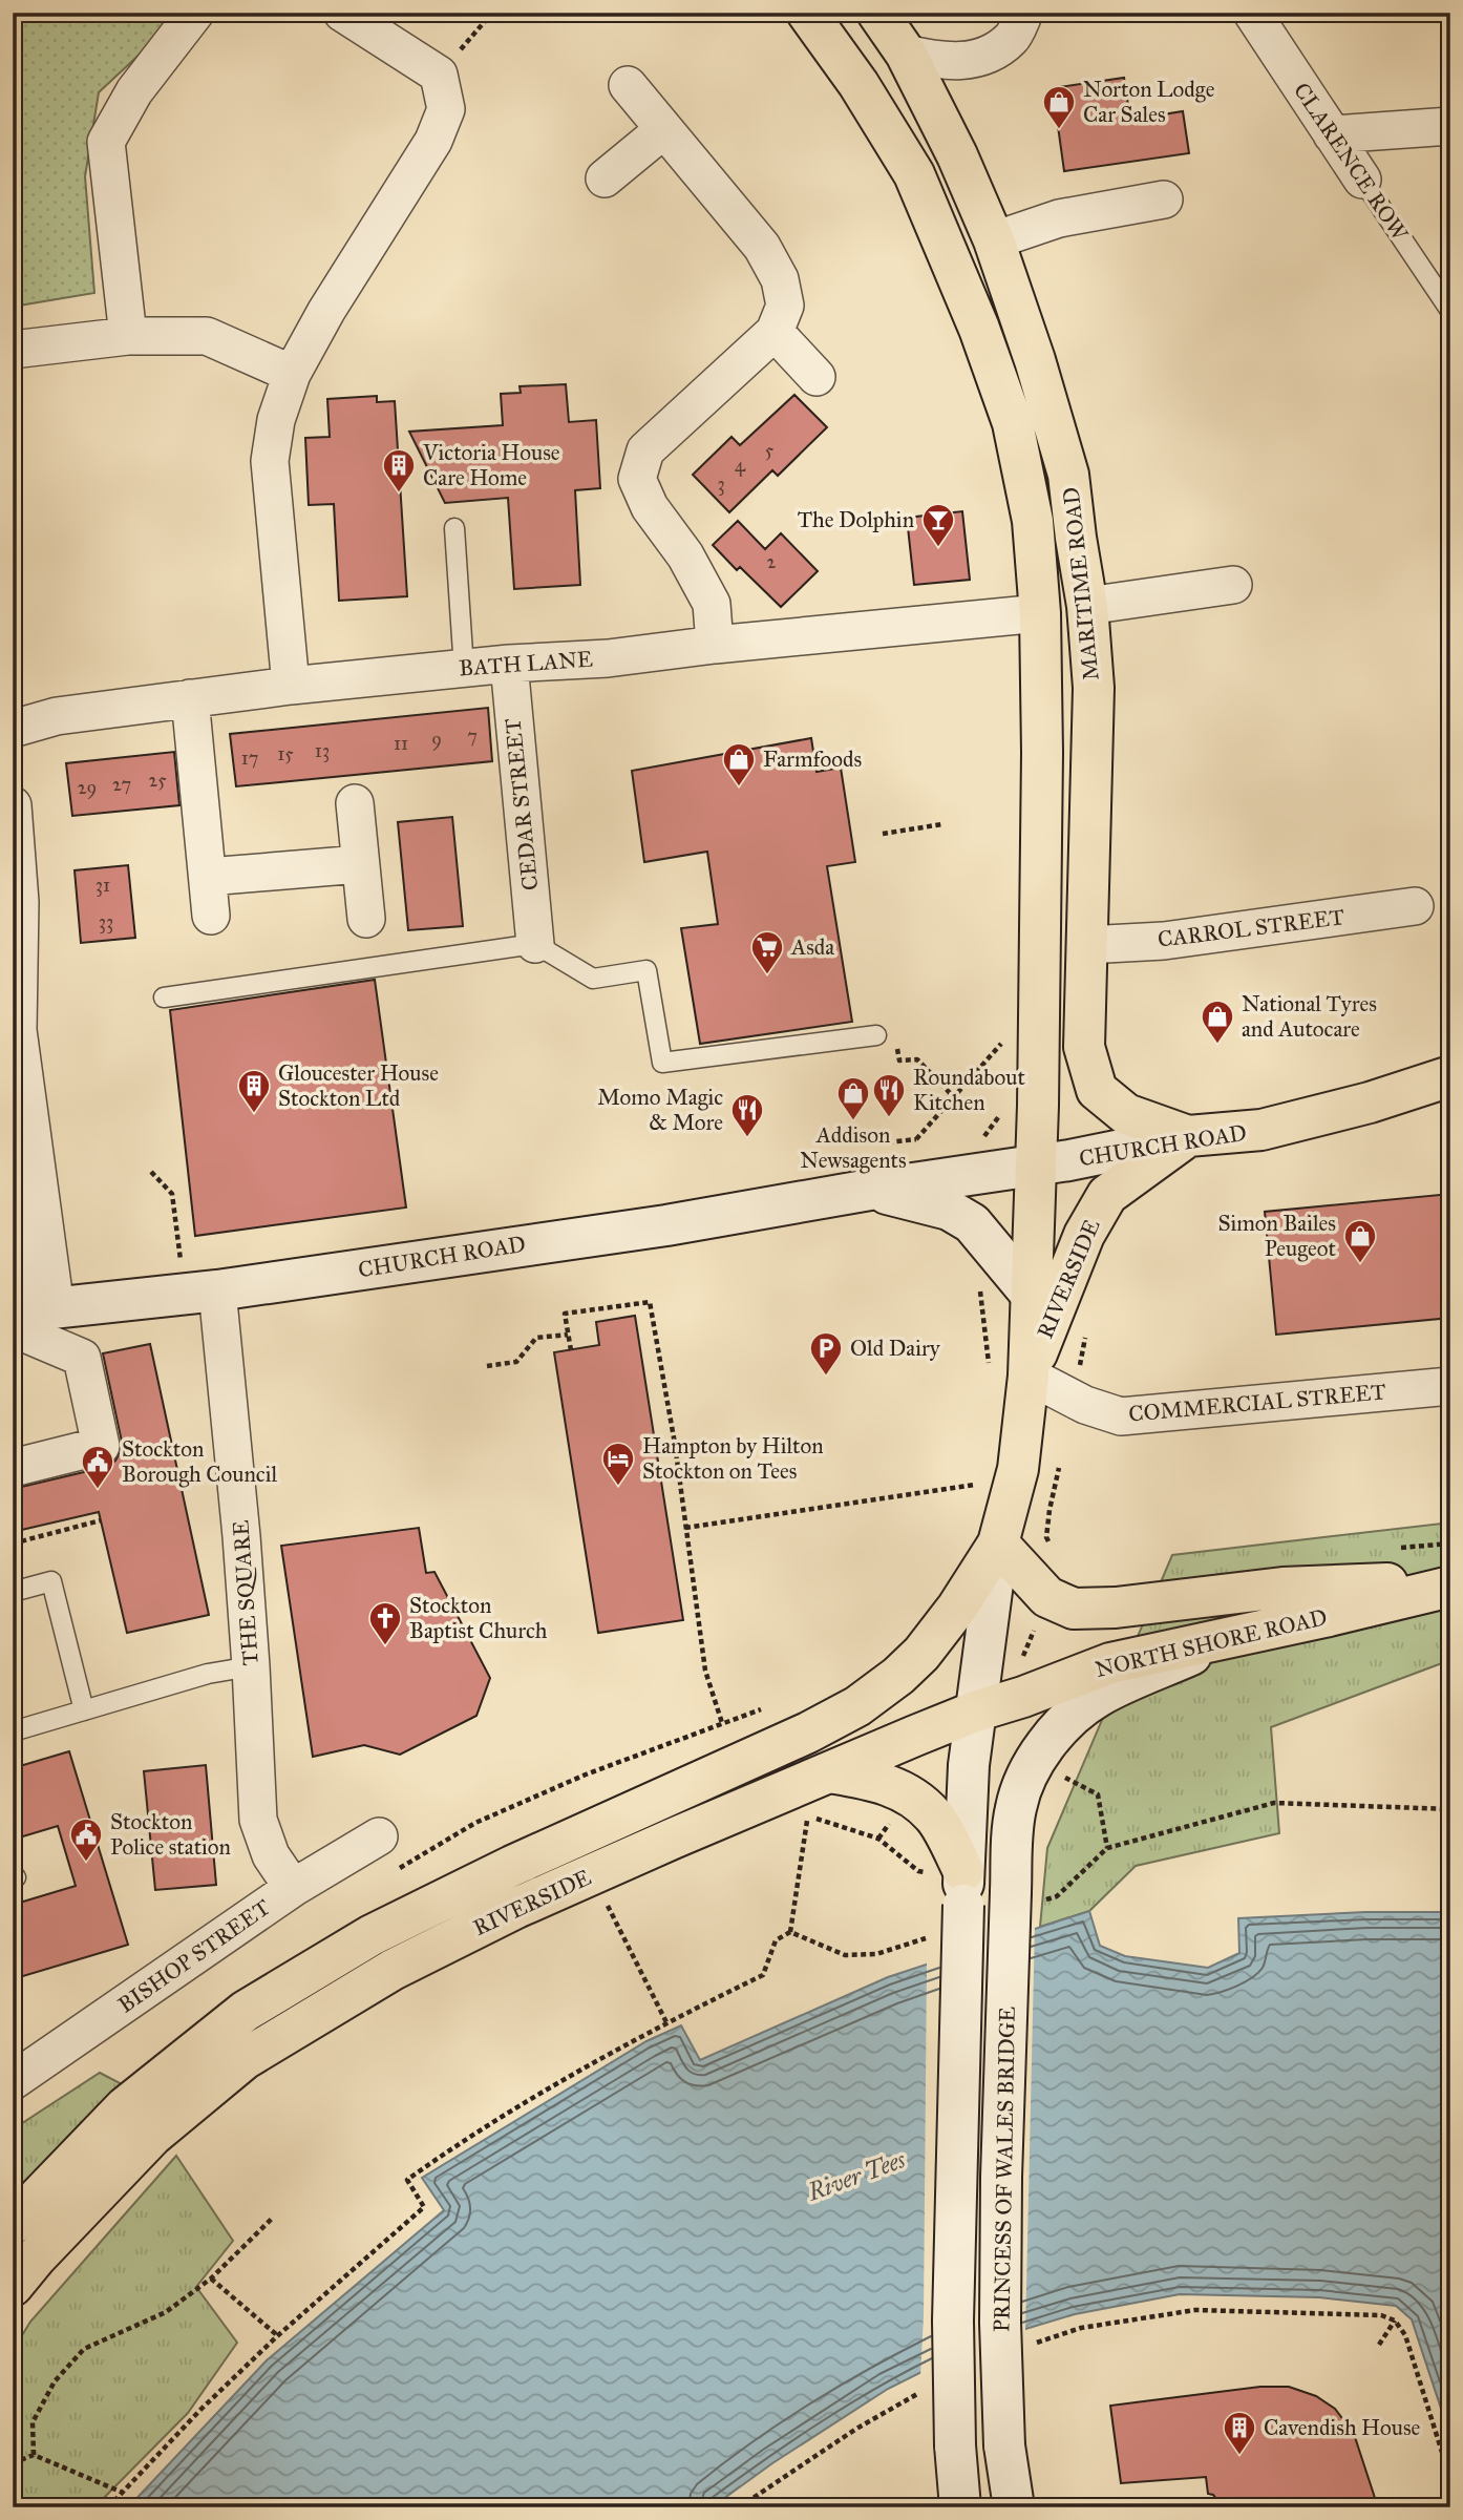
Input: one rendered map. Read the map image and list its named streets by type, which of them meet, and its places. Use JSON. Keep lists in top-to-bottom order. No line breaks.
{"streets":{"main road":["MARITIME ROAD","CHURCH ROAD","RIVERSIDE","NORTH SHORE ROAD"],"street":["CLARENCE ROW","BATH LANE","CEDAR STREET","CARROL STREET","COMMERCIAL STREET","THE SQUARE","BISHOP STREET","PRINCESS OF WALES BRIDGE"]},"crossings":[["MARITIME ROAD","BATH LANE"],["MARITIME ROAD","CARROL STREET"],["MARITIME ROAD","CHURCH ROAD"],["MARITIME ROAD","RIVERSIDE"],["BATH LANE","CEDAR STREET"],["CHURCH ROAD","RIVERSIDE"],["CHURCH ROAD","THE SQUARE"],["RIVERSIDE","COMMERCIAL STREET"],["RIVERSIDE","NORTH SHORE ROAD"],["THE SQUARE","BISHOP STREET"],["NORTH SHORE ROAD","PRINCESS OF WALES BRIDGE"]],"water":["River Tees"],"places":{"shop":["Norton Lodge Car Sales","Farmfoods","National Tyres and Autocare","Addison Newsagents","Simon Bailes Peugeot"],"building":["Victoria House Care Home","Gloucester House Stockton Ltd","Cavendish House"],"bar":["The Dolphin"],"supermarket":["Asda"],"restaurant":["Roundabout Kitchen","Momo Magic & More"],"parking":["Old Dairy"],"hotel":["Hampton by Hilton Stockton on Tees"],"public building":["Stockton Borough Council","Stockton Police station"],"church":["Stockton Baptist Church"]},"house_numbers":["5","4","3","2","7","9","11","13","15","17","25","27","29","31","33"]}
